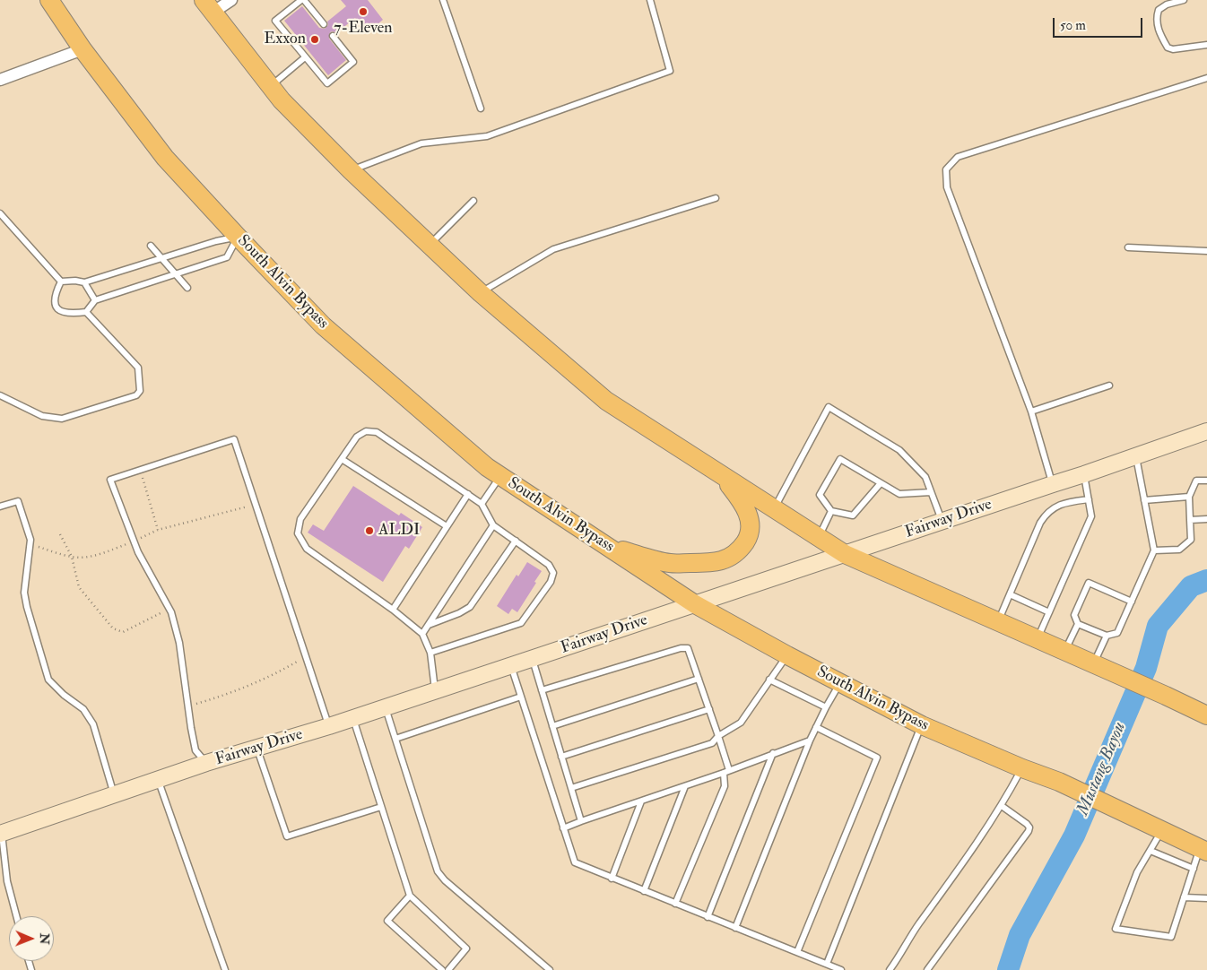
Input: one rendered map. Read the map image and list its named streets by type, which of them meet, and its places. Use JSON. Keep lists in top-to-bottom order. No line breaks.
{"streets":{"main road":["South Alvin Bypass"],"street":["Fairway Drive"]},"crossings":[["South Alvin Bypass","Fairway Drive"]],"water":["Mustang Bayou"],"places":["7-Eleven","Exxon","ALDI"],"scale_bar":"50 m","north":"right"}
